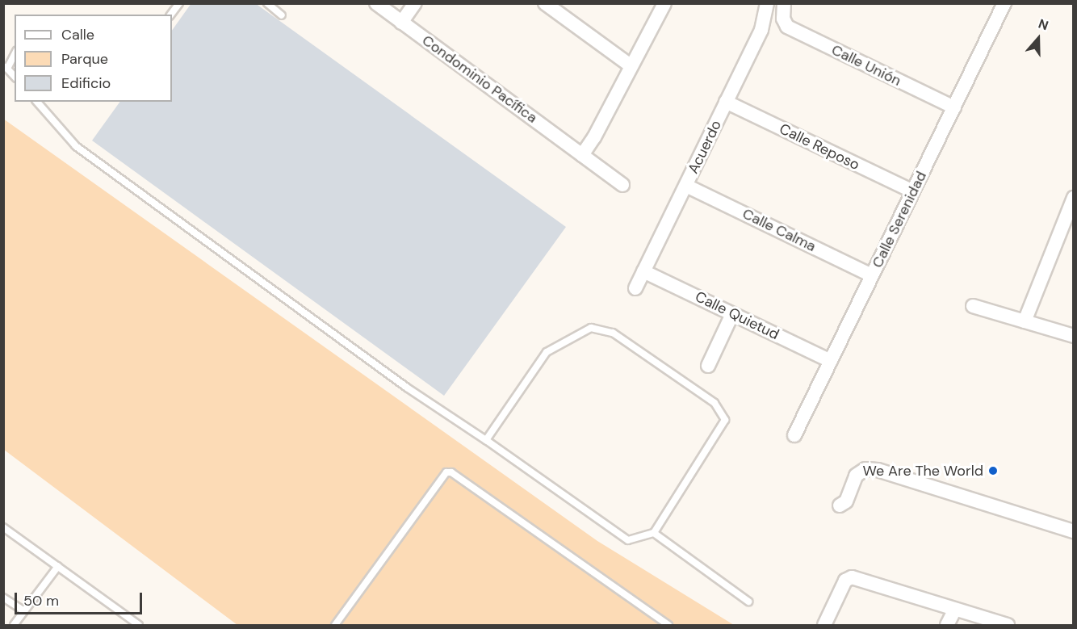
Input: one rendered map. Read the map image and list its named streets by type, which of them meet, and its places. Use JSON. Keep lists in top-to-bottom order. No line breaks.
{"streets":{"street":["Calle Unión","Condominio Pacífica","Acuerdo","Calle Reposo","Calle Serenidad","Calle Calma","Calle Quietud"]},"crossings":[["Calle Unión","Calle Serenidad"],["Acuerdo","Calle Reposo"],["Acuerdo","Calle Calma"],["Acuerdo","Calle Quietud"],["Calle Reposo","Calle Serenidad"],["Calle Serenidad","Calle Calma"],["Calle Serenidad","Calle Quietud"]],"places":["We Are The World"],"legend":["Calle","Parque","Edificio"],"scale_bar":"50 m","north":"top"}
